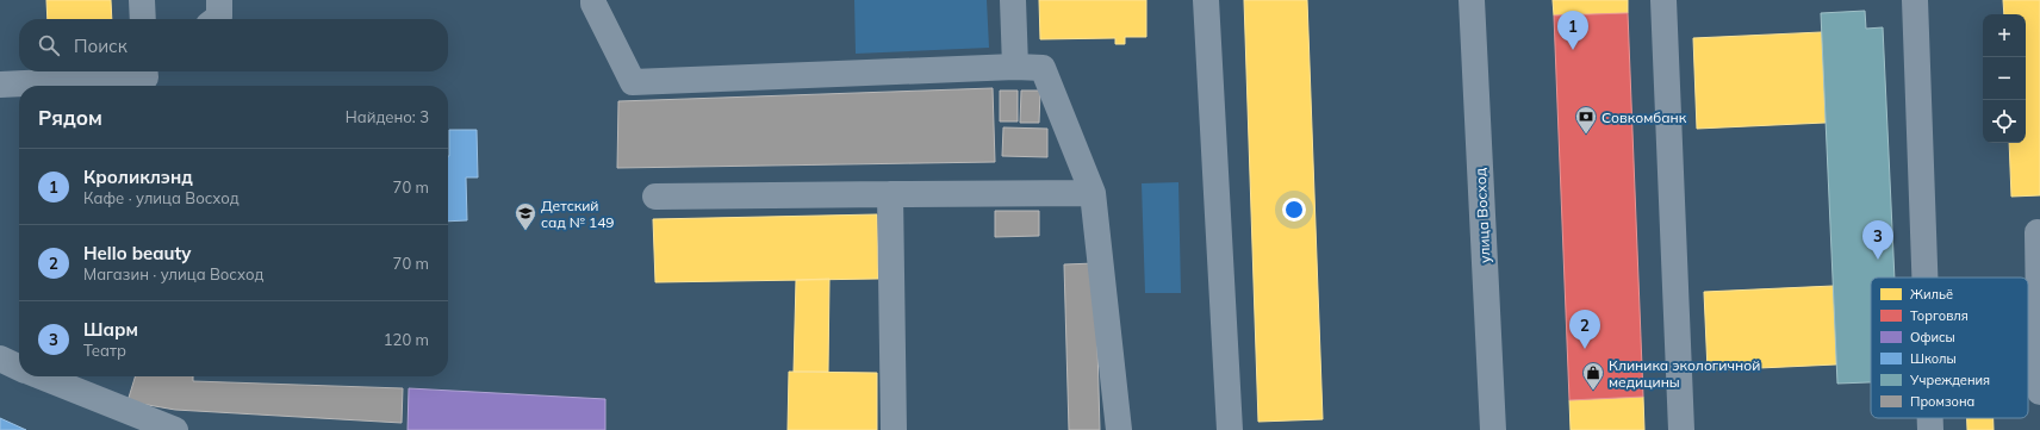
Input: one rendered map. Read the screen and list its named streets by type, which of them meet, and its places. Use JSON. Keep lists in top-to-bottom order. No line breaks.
{"streets":{"street":["улица Восход"]},"places":{"bank":["Совкомбанк"],"school or university":["Детский сад № 149"],"shop":["Клиника экологичной медицины"]},"legend":["Жильё","Торговля","Офисы","Школы","Учреждения","Промзона"],"page":{"pins":["1","3","2"],"map_buttons":["+","−"],"search":"Поиск","heading":["Рядом","Найдено: 3"],"list":[{"mark":"1","name":"Кроликлэнд","note":"Кафе · улица Восход","value":"70 m"},{"mark":"2","name":"Hello beauty","note":"Магазин · улица Восход","value":"70 m"},{"mark":"3","name":"Шарм","note":"Театр","value":"120 m"}]}}
